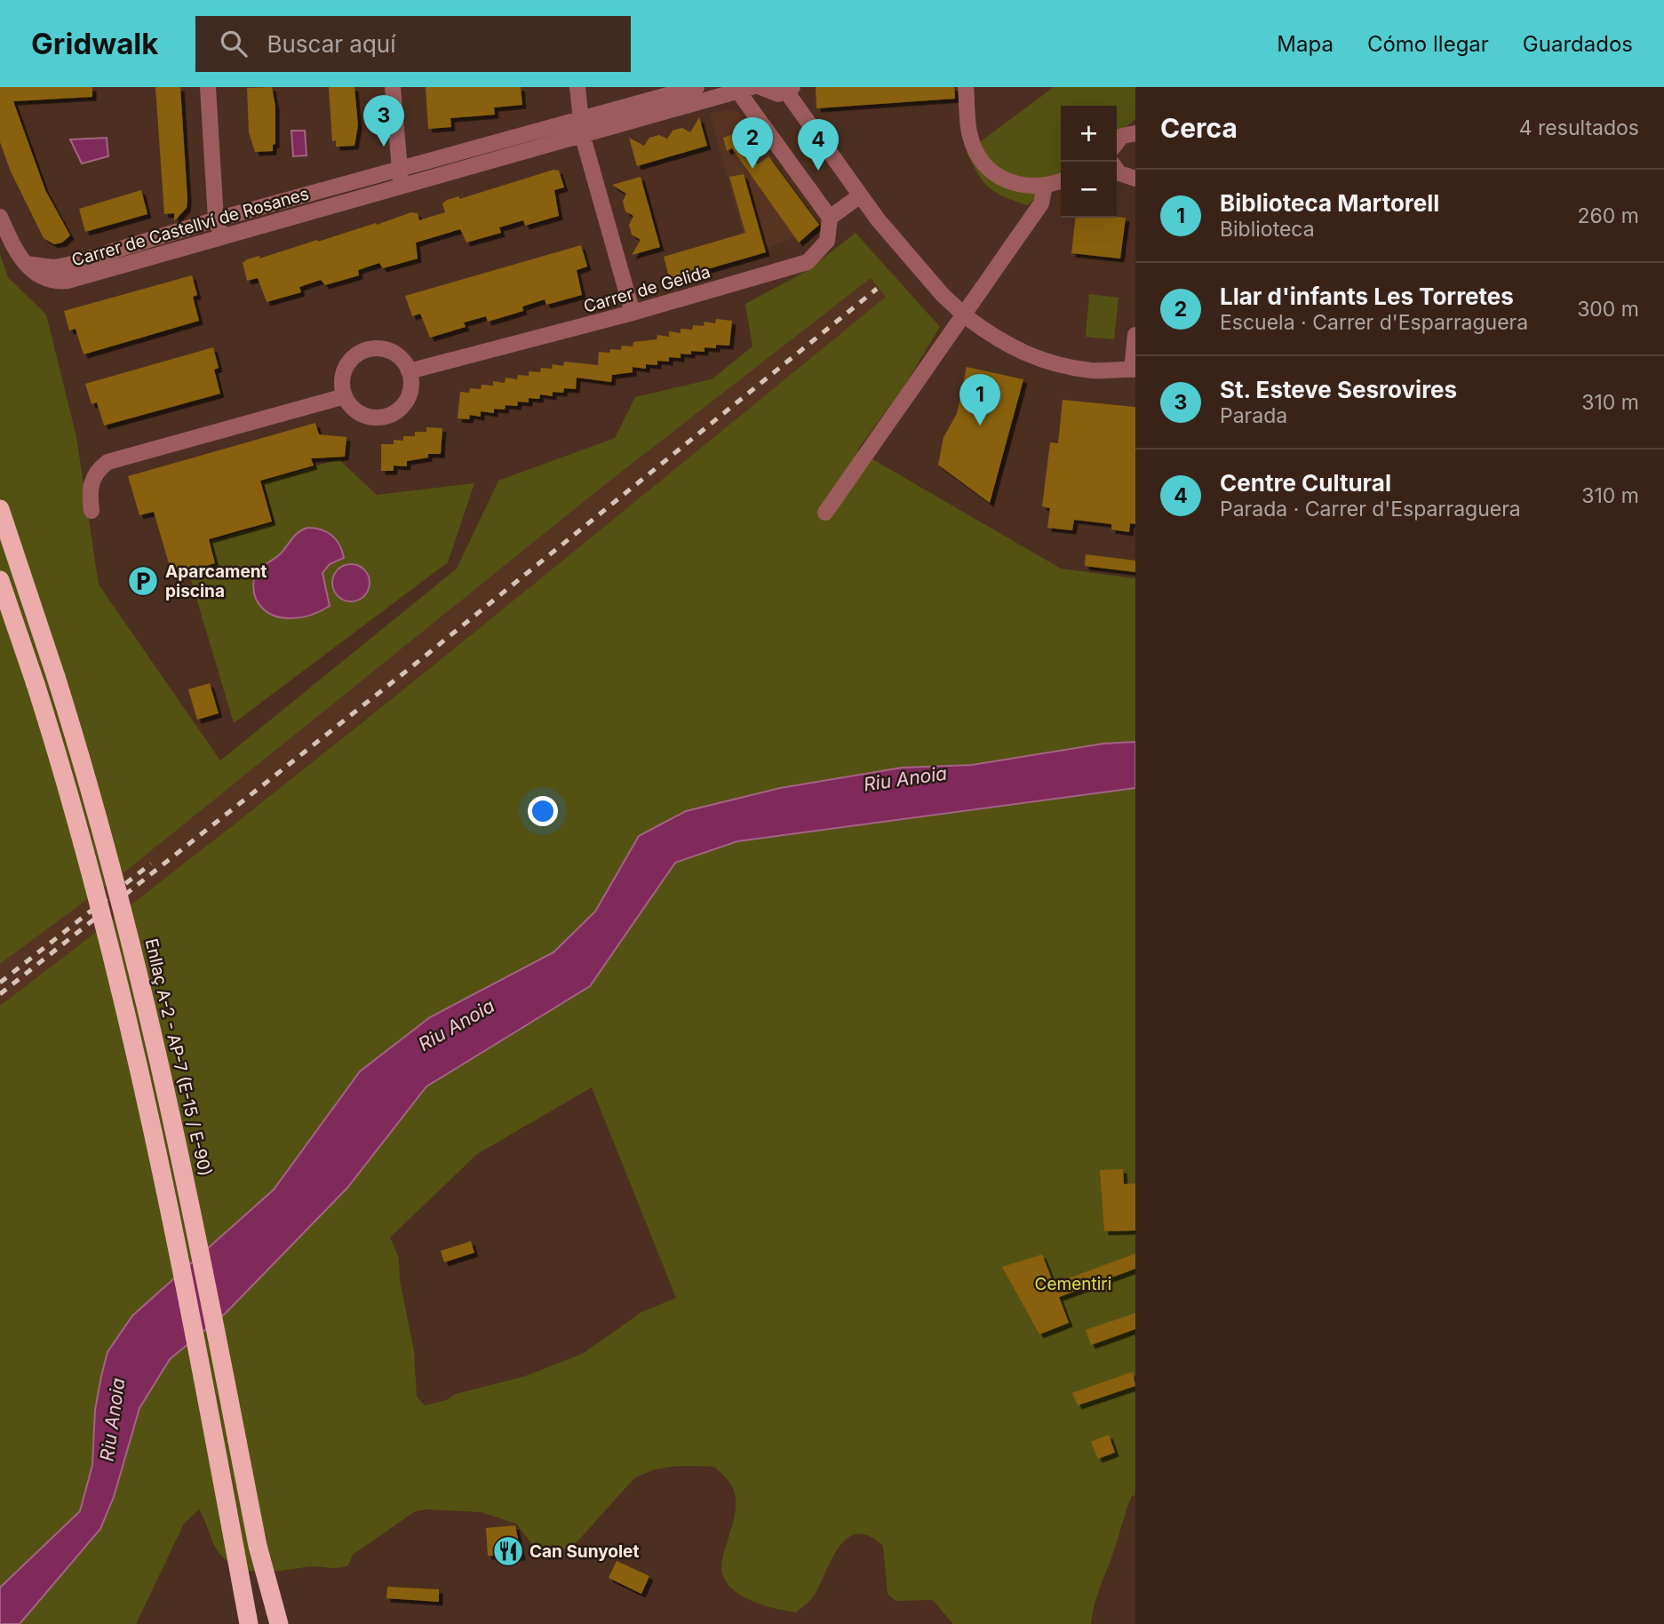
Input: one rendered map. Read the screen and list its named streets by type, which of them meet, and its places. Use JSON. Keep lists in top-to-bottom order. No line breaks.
{"streets":{"highway":["Enllaç A-2 - AP-7 (E-15 / E-90)"],"street":["Carrer de Castellví de Rosanes","Carrer de Gelida"]},"water":["Riu Anoia"],"parks":["Cementiri"],"places":{"parking":["Aparcament piscina"],"restaurant":["Can Sunyolet"]},"page":{"header":"Gridwalk","search":"Buscar aquí","nav":["Mapa","Cómo llegar","Guardados"],"heading":["Cerca","4 resultados"],"pins":["3","2","4","1"],"map_buttons":["+","−"],"list":[{"mark":"1","name":"Biblioteca Martorell","note":"Biblioteca","value":"260 m"},{"mark":"2","name":"Llar d'infants Les Torretes","note":"Escuela · Carrer d'Esparraguera","value":"300 m"},{"mark":"3","name":"St. Esteve Sesrovires","note":"Parada","value":"310 m"},{"mark":"4","name":"Centre Cultural","note":"Parada · Carrer d'Esparraguera","value":"310 m"}]}}
